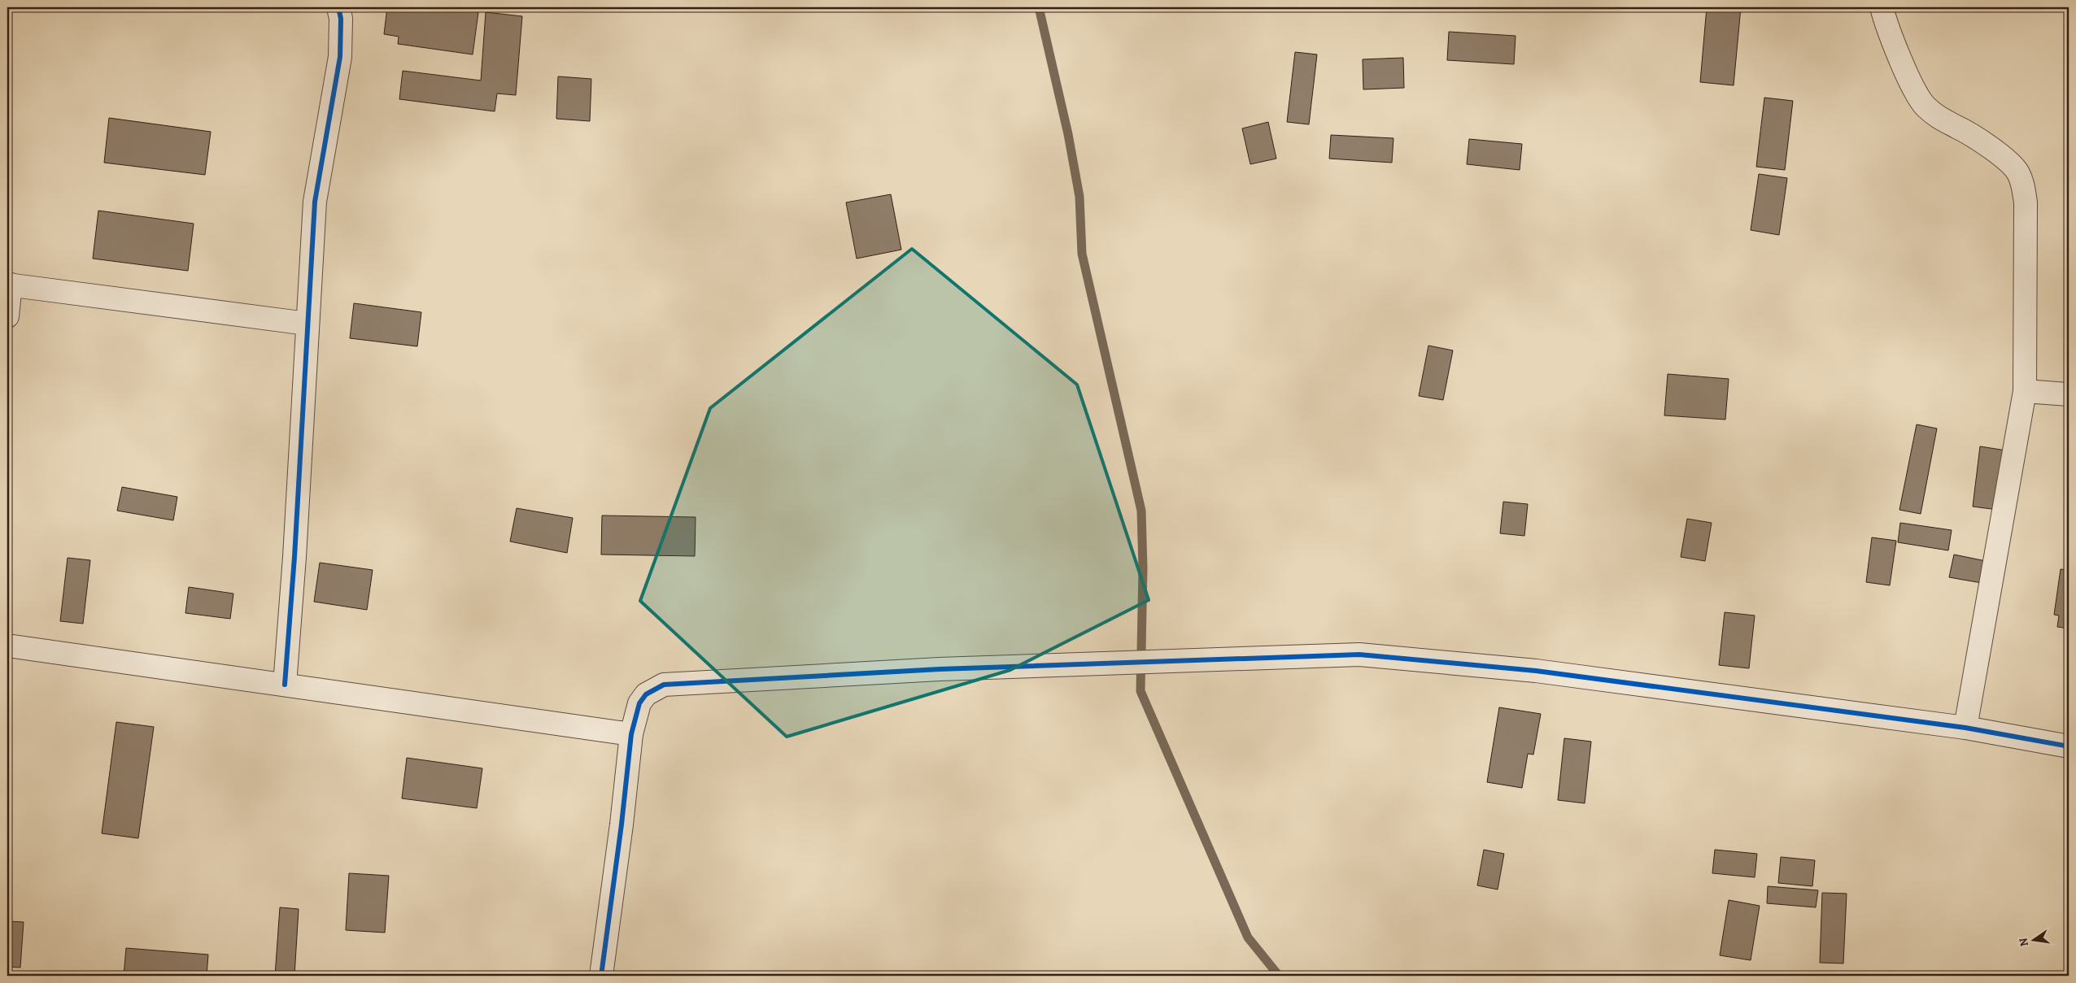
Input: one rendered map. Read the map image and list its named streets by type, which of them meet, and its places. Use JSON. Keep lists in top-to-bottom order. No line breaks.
{"north":"left"}
